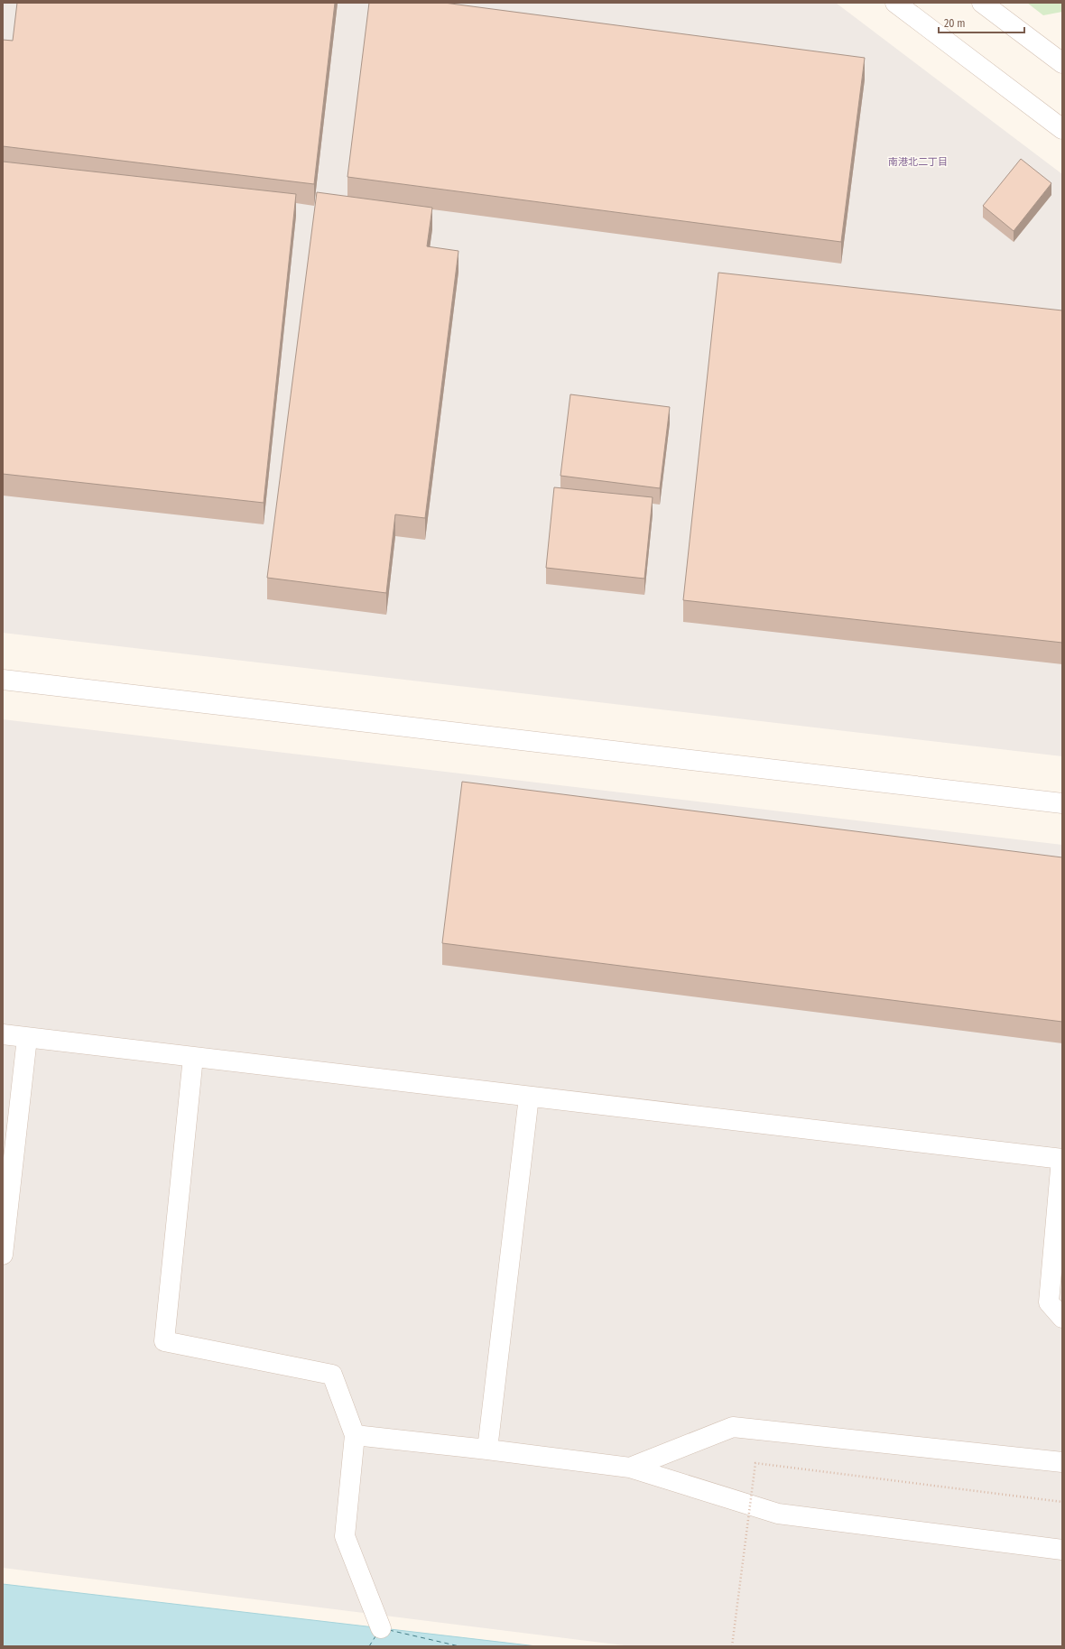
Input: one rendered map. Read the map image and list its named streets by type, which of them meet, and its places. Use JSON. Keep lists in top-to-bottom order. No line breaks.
{"districts":["南港北二丁目"],"scale_bar":"20 m"}
